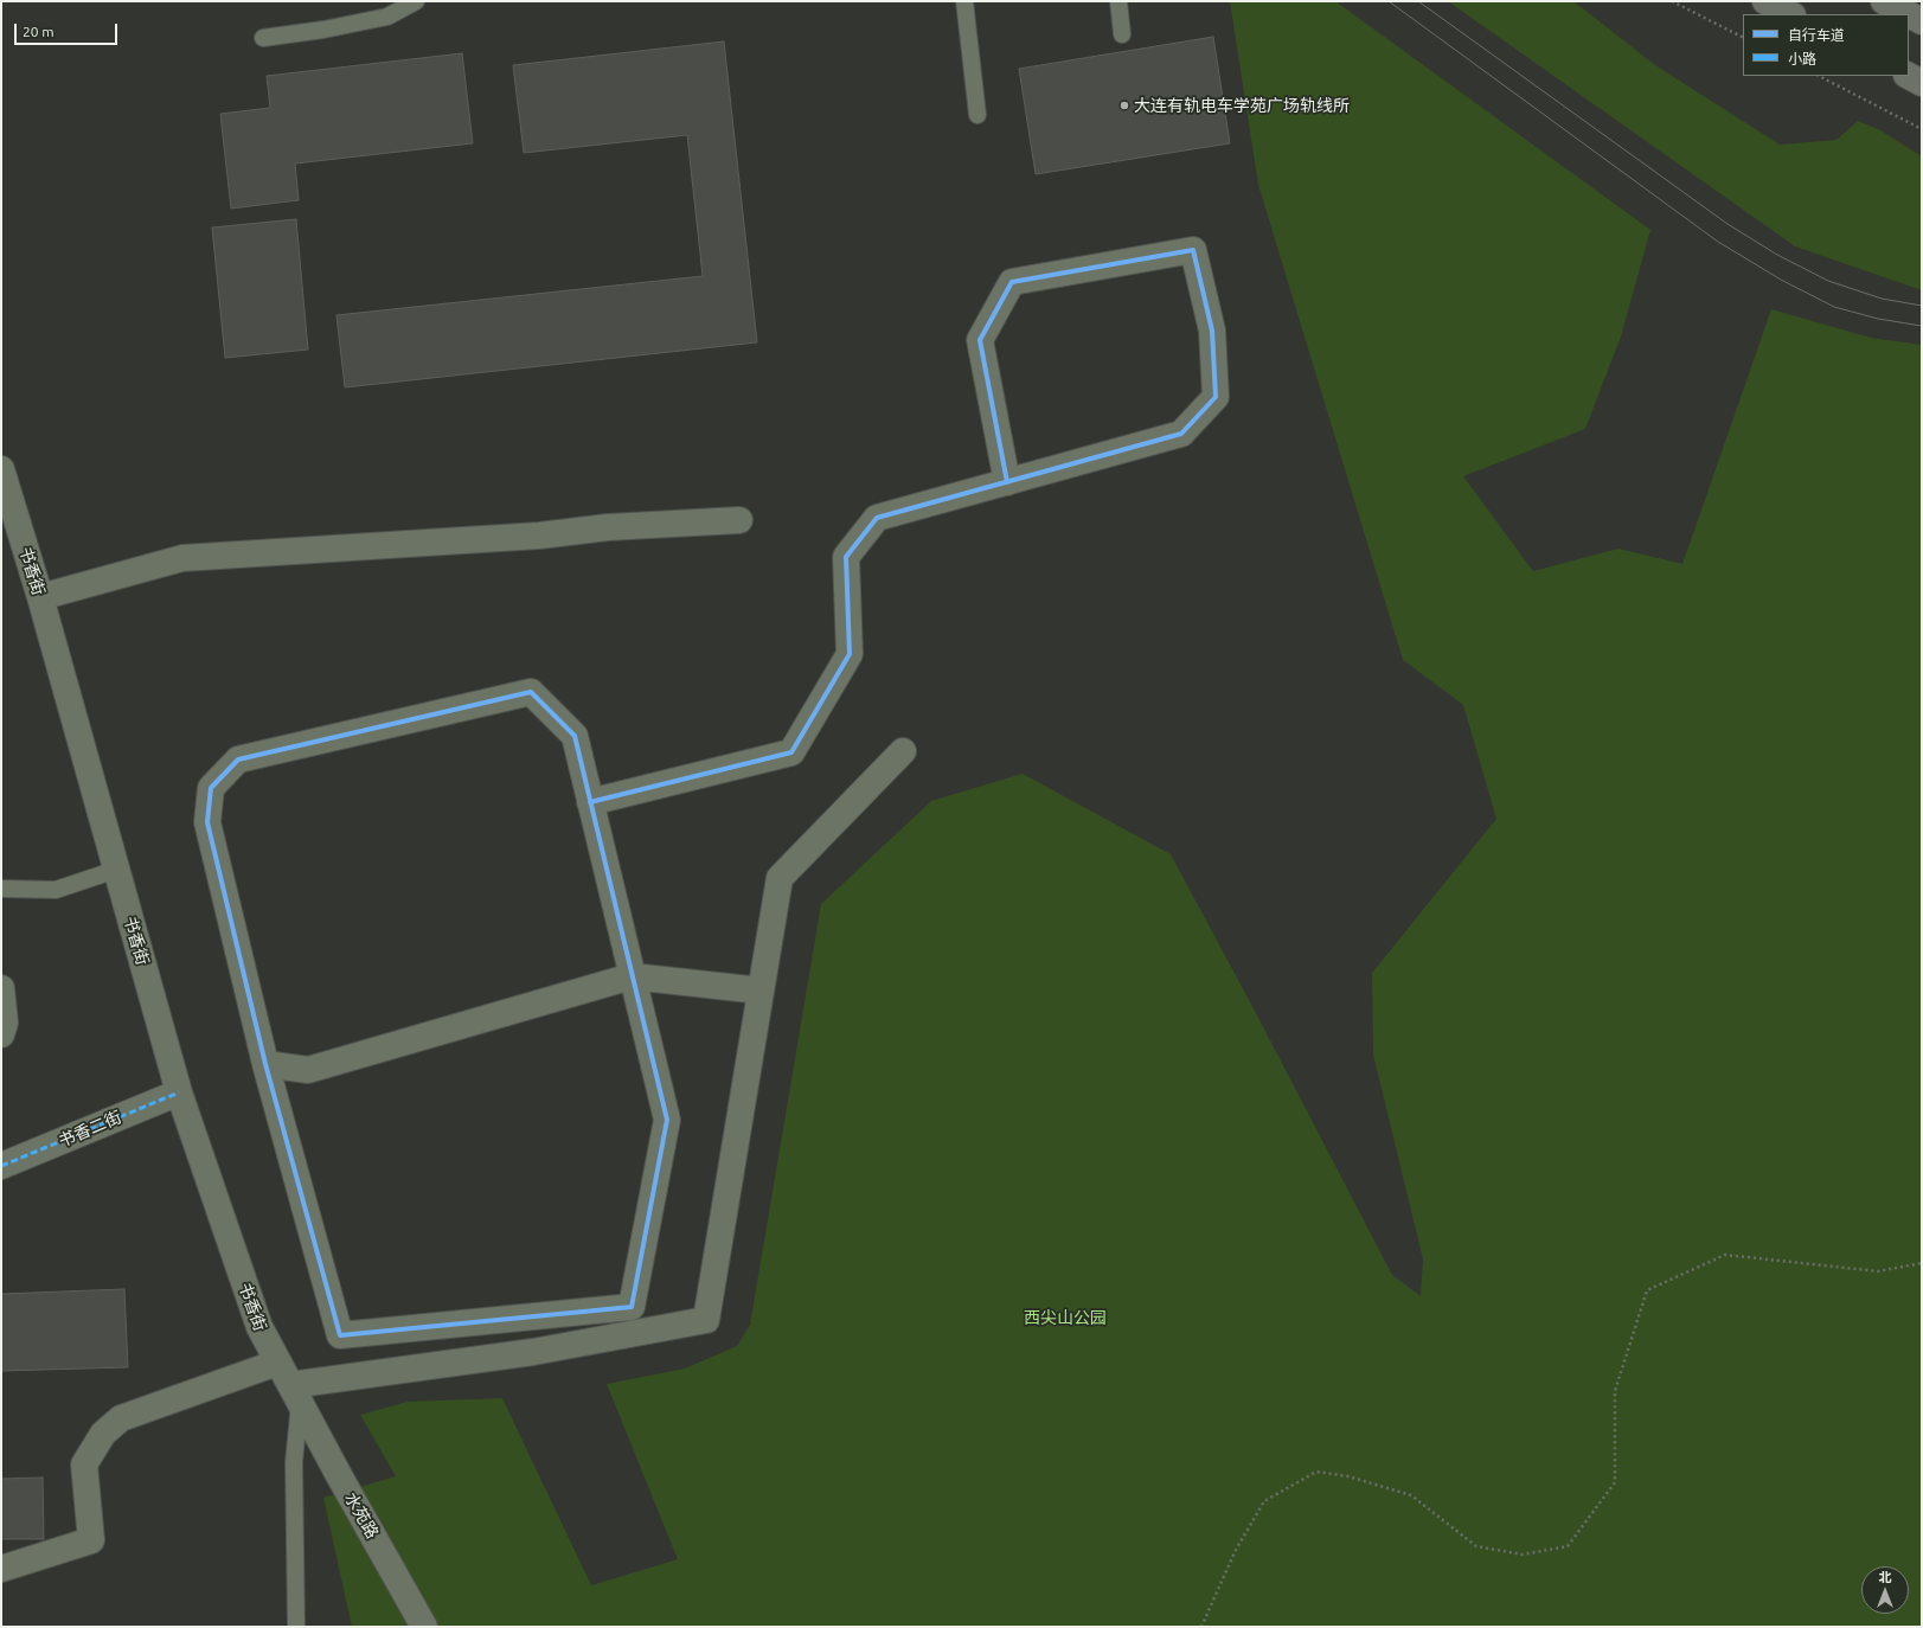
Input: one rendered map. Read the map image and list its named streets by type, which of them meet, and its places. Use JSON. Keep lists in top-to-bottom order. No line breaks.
{"streets":{"street":["书香街","书香二街","水苑路"]},"crossings":[["书香街","书香二街"],["书香街","水苑路"]],"parks":["西尖山公园"],"places":["大连有轨电车学苑广场轨线所"],"legend":["自行车道","小路"],"scale_bar":"20 m","north":"top"}
